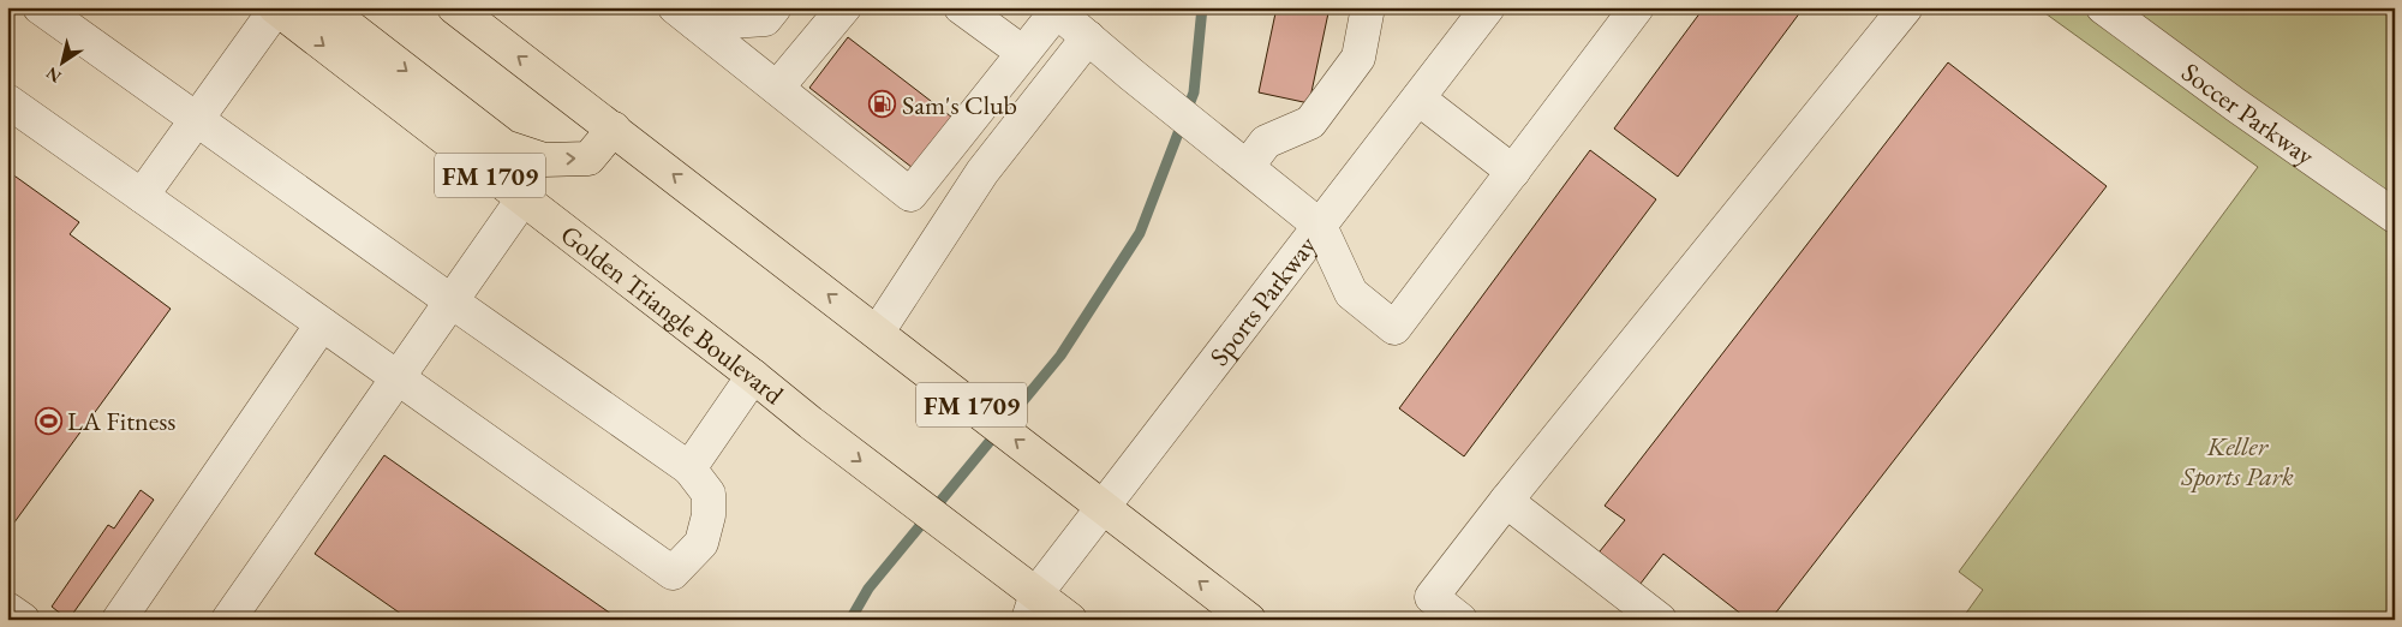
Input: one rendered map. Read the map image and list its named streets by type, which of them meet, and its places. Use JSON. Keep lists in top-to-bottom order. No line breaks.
{"streets":{"main road":["FM 1709","Golden Triangle Boulevard"],"street":["Soccer Parkway","Sports Parkway"]},"crossings":[["FM 1709","Sports Parkway"],["Sports Parkway","Golden Triangle Boulevard"]],"parks":["Keller Sports Park"],"places":{"fuel station":["Sam's Club"],"sports":["LA Fitness"]},"north":"bottom left"}
